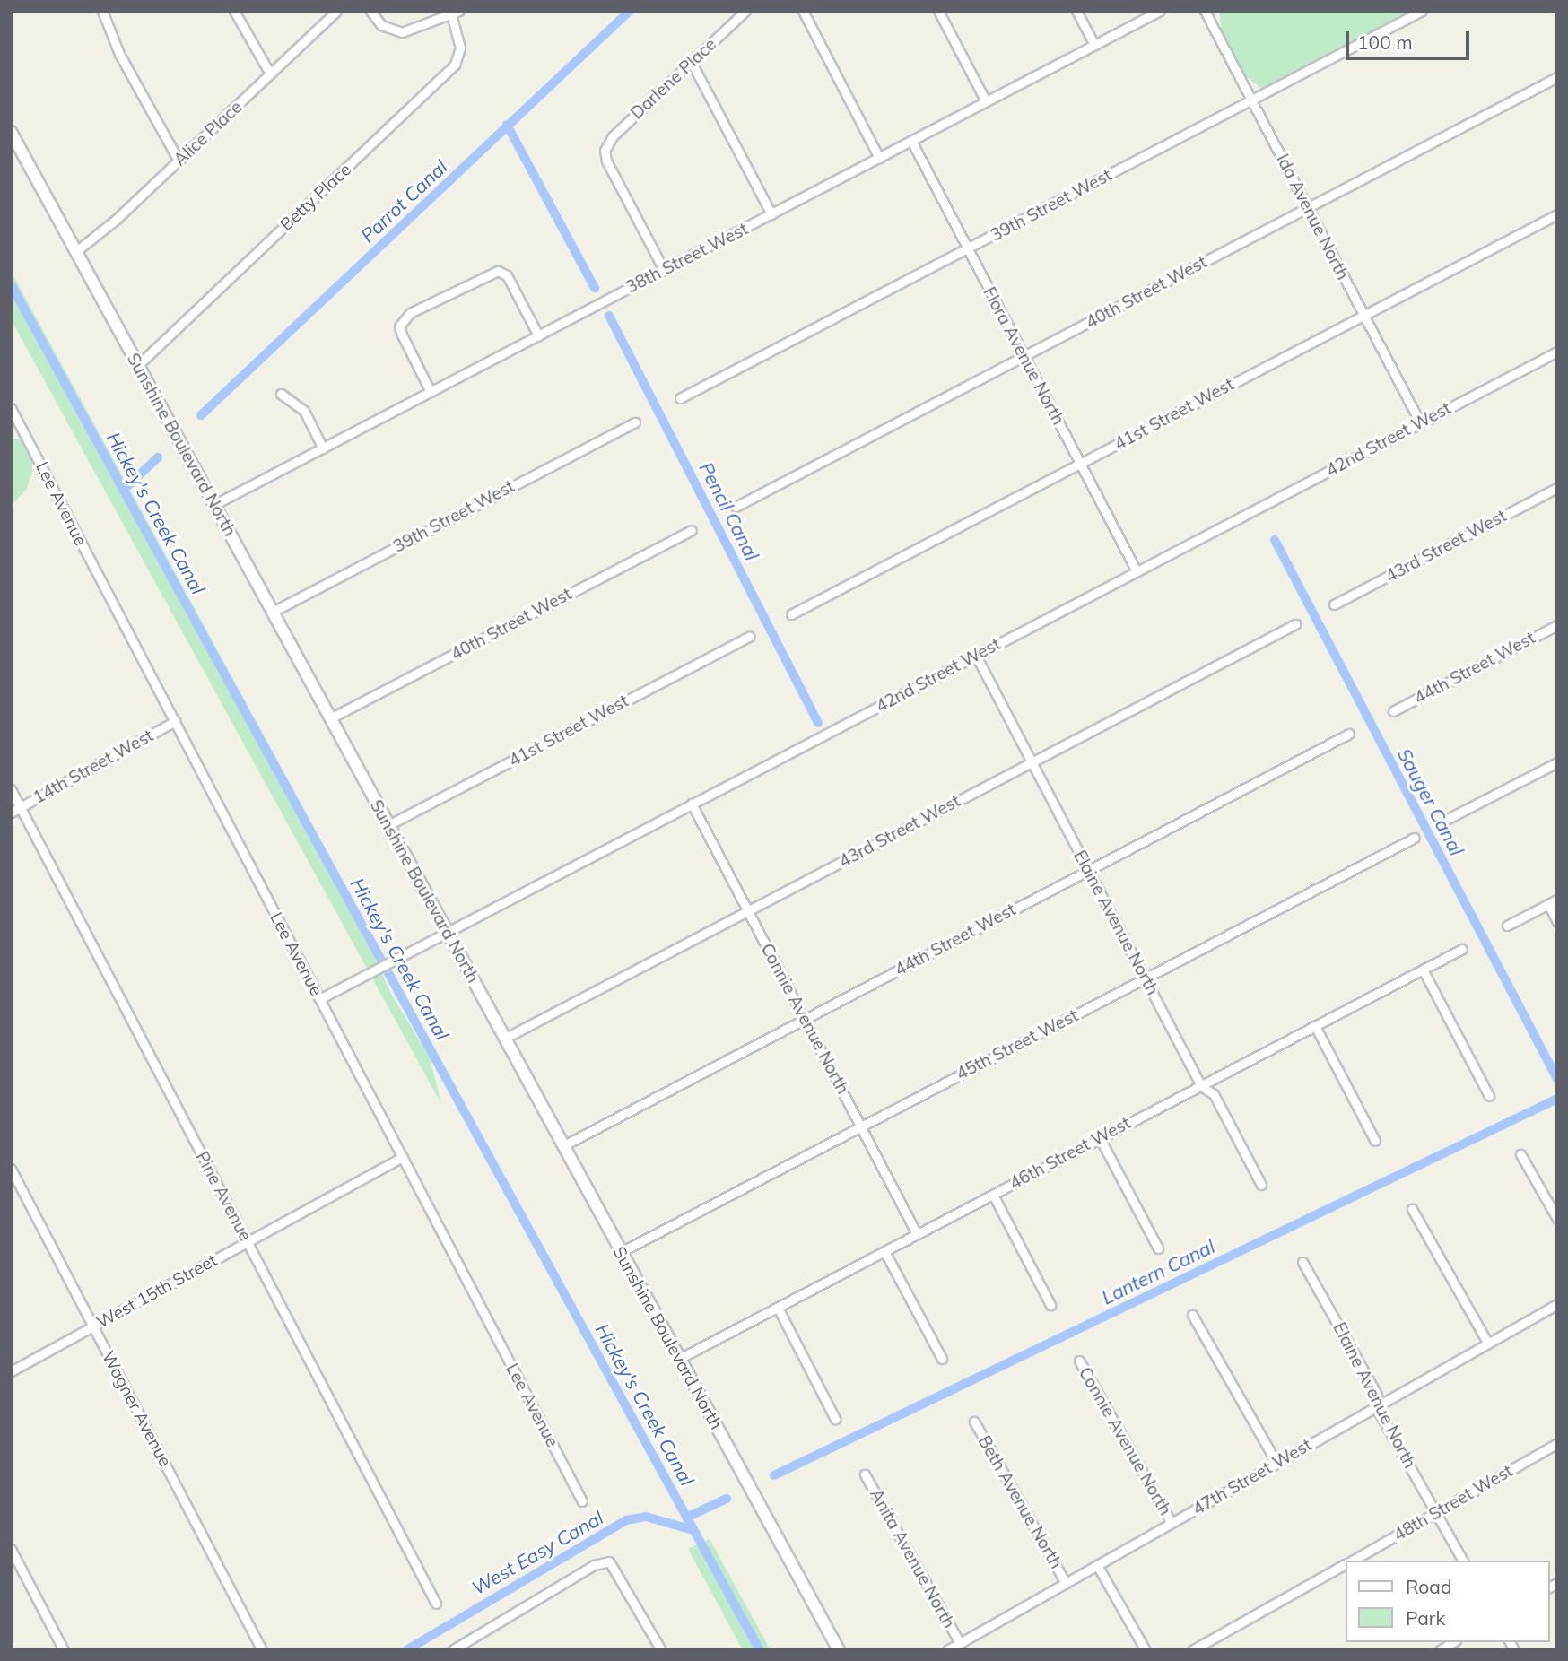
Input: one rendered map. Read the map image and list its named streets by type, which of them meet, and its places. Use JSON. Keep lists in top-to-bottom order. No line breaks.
{"streets":{"street":["Darlene Place","Alice Place","Betty Place","39th Street West","Ida Avenue North","38th Street West","40th Street West","Flora Avenue North","41st Street West","42nd Street West","Sunshine Boulevard North","Lee Avenue","43rd Street West","44th Street West","14th Street West","Elaine Avenue North","Connie Avenue North","45th Street West","46th Street West","Pine Avenue","West 15th Street","Wagner Avenue","47th Street West","Beth Avenue North","48th Street West","Anita Avenue North"]},"crossings":[["Darlene Place","38th Street West"],["Alice Place","Sunshine Boulevard North"],["Betty Place","Sunshine Boulevard North"],["39th Street West","Ida Avenue North"],["39th Street West","Flora Avenue North"],["39th Street West","Sunshine Boulevard North"],["Ida Avenue North","40th Street West"],["Ida Avenue North","41st Street West"],["Ida Avenue North","42nd Street West"],["38th Street West","Flora Avenue North"],["38th Street West","Sunshine Boulevard North"],["40th Street West","Flora Avenue North"],["40th Street West","Sunshine Boulevard North"],["Flora Avenue North","41st Street West"],["Flora Avenue North","42nd Street West"],["41st Street West","Sunshine Boulevard North"],["42nd Street West","Sunshine Boulevard North"],["42nd Street West","Lee Avenue"],["42nd Street West","Elaine Avenue North"],["42nd Street West","Connie Avenue North"],["Sunshine Boulevard North","43rd Street West"],["Sunshine Boulevard North","44th Street West"],["Sunshine Boulevard North","45th Street West"],["Sunshine Boulevard North","46th Street West"],["Lee Avenue","14th Street West"],["Lee Avenue","West 15th Street"],["43rd Street West","Elaine Avenue North"],["43rd Street West","Connie Avenue North"],["44th Street West","Elaine Avenue North"],["44th Street West","Connie Avenue North"],["14th Street West","Pine Avenue"],["Elaine Avenue North","45th Street West"],["Elaine Avenue North","46th Street West"],["Elaine Avenue North","47th Street West"],["Elaine Avenue North","48th Street West"],["Connie Avenue North","45th Street West"],["Connie Avenue North","46th Street West"],["Connie Avenue North","47th Street West"],["Pine Avenue","West 15th Street"],["West 15th Street","Wagner Avenue"],["47th Street West","Beth Avenue North"],["47th Street West","Anita Avenue North"]],"water":["Parrot Canal","Pencil Canal","Hickey's Creek Canal","Sauger Canal","Lantern Canal","West Easy Canal"],"legend":["Road","Park"],"scale_bar":"100 m"}
